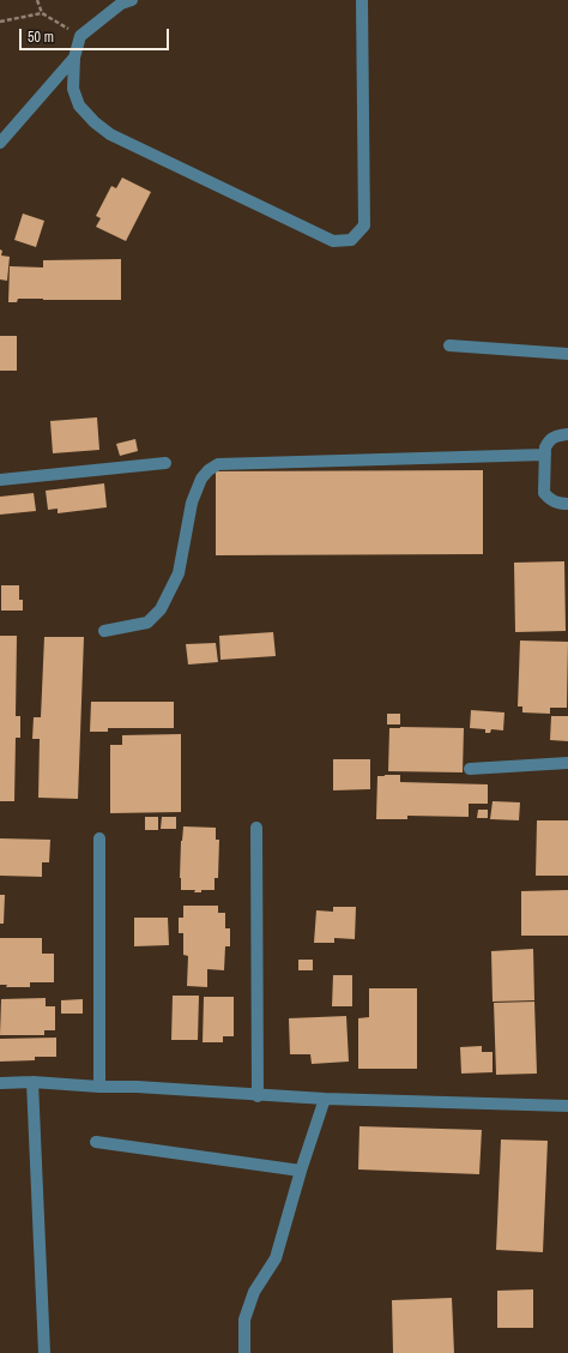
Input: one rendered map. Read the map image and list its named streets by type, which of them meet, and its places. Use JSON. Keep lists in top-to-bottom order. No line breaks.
{"scale_bar":"50 m"}
